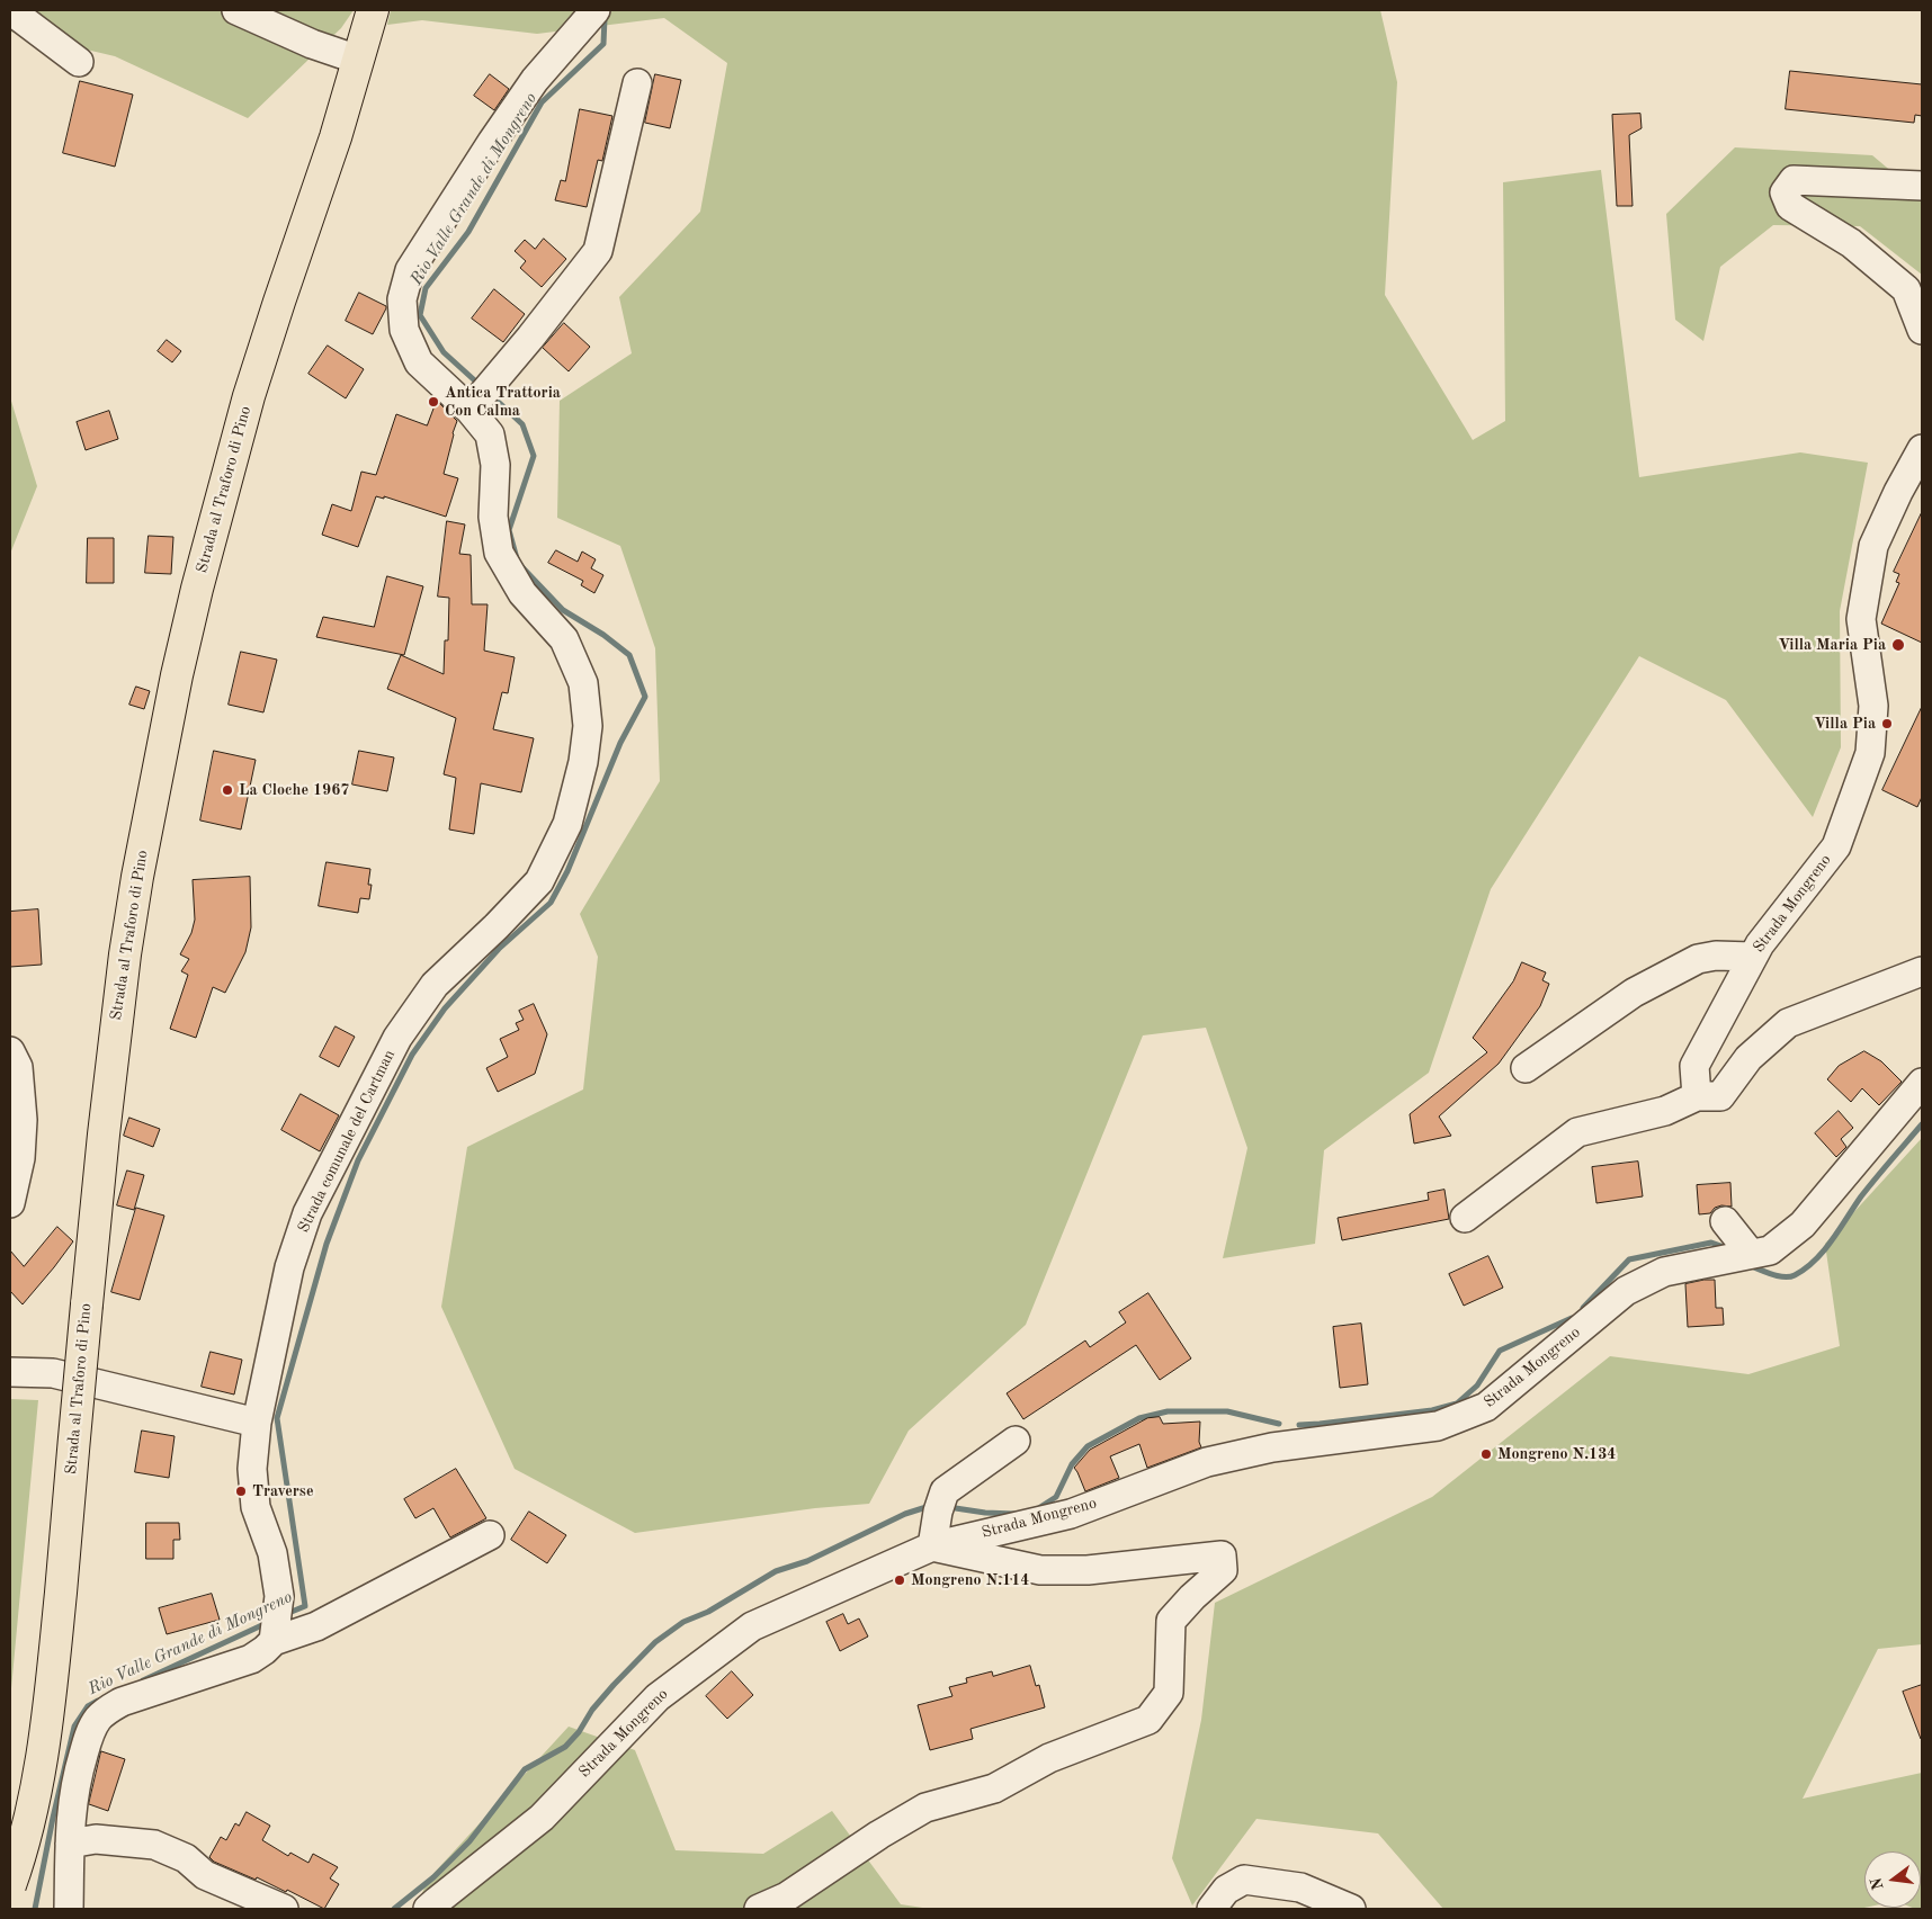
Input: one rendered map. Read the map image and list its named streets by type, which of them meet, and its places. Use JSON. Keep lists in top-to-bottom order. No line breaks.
{"streets":{"main road":["Strada al Traforo di Pino"],"street":["Strada Mongreno","Strada comunale del Cartman"]},"water":["Rio Valle Grande di Mongreno"],"places":["Antica Trattoria Con Calma","Villa Maria Pia","Villa Pia","La Cloche 1967","Mongreno N.134","Traverse","Mongreno N.114"],"north":"left"}
